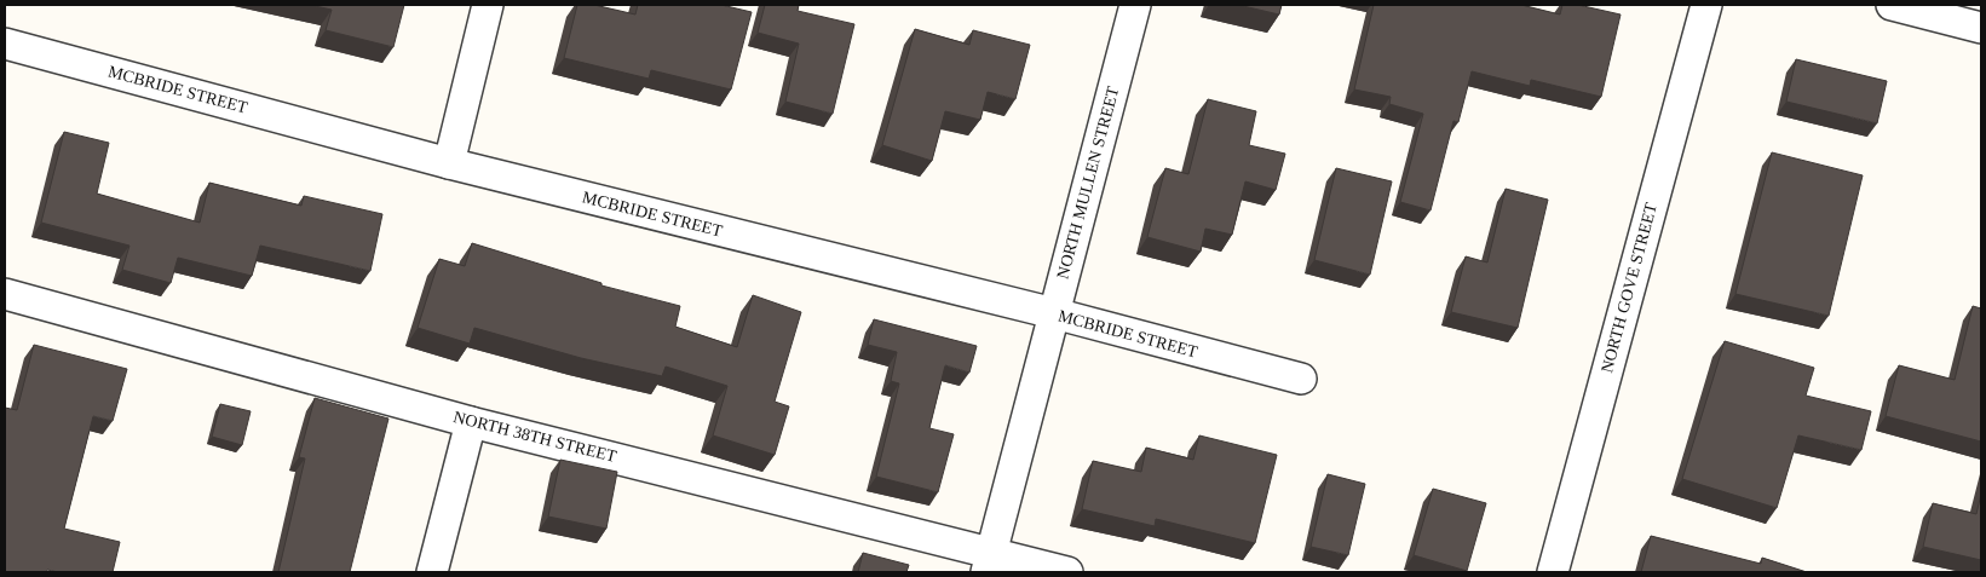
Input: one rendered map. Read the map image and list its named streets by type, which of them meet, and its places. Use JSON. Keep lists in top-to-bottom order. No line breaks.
{"streets":{"street":["MCBRIDE STREET","NORTH MULLEN STREET","NORTH GOVE STREET","NORTH 38TH STREET"]},"crossings":[["MCBRIDE STREET","NORTH MULLEN STREET"],["NORTH MULLEN STREET","NORTH 38TH STREET"]]}
